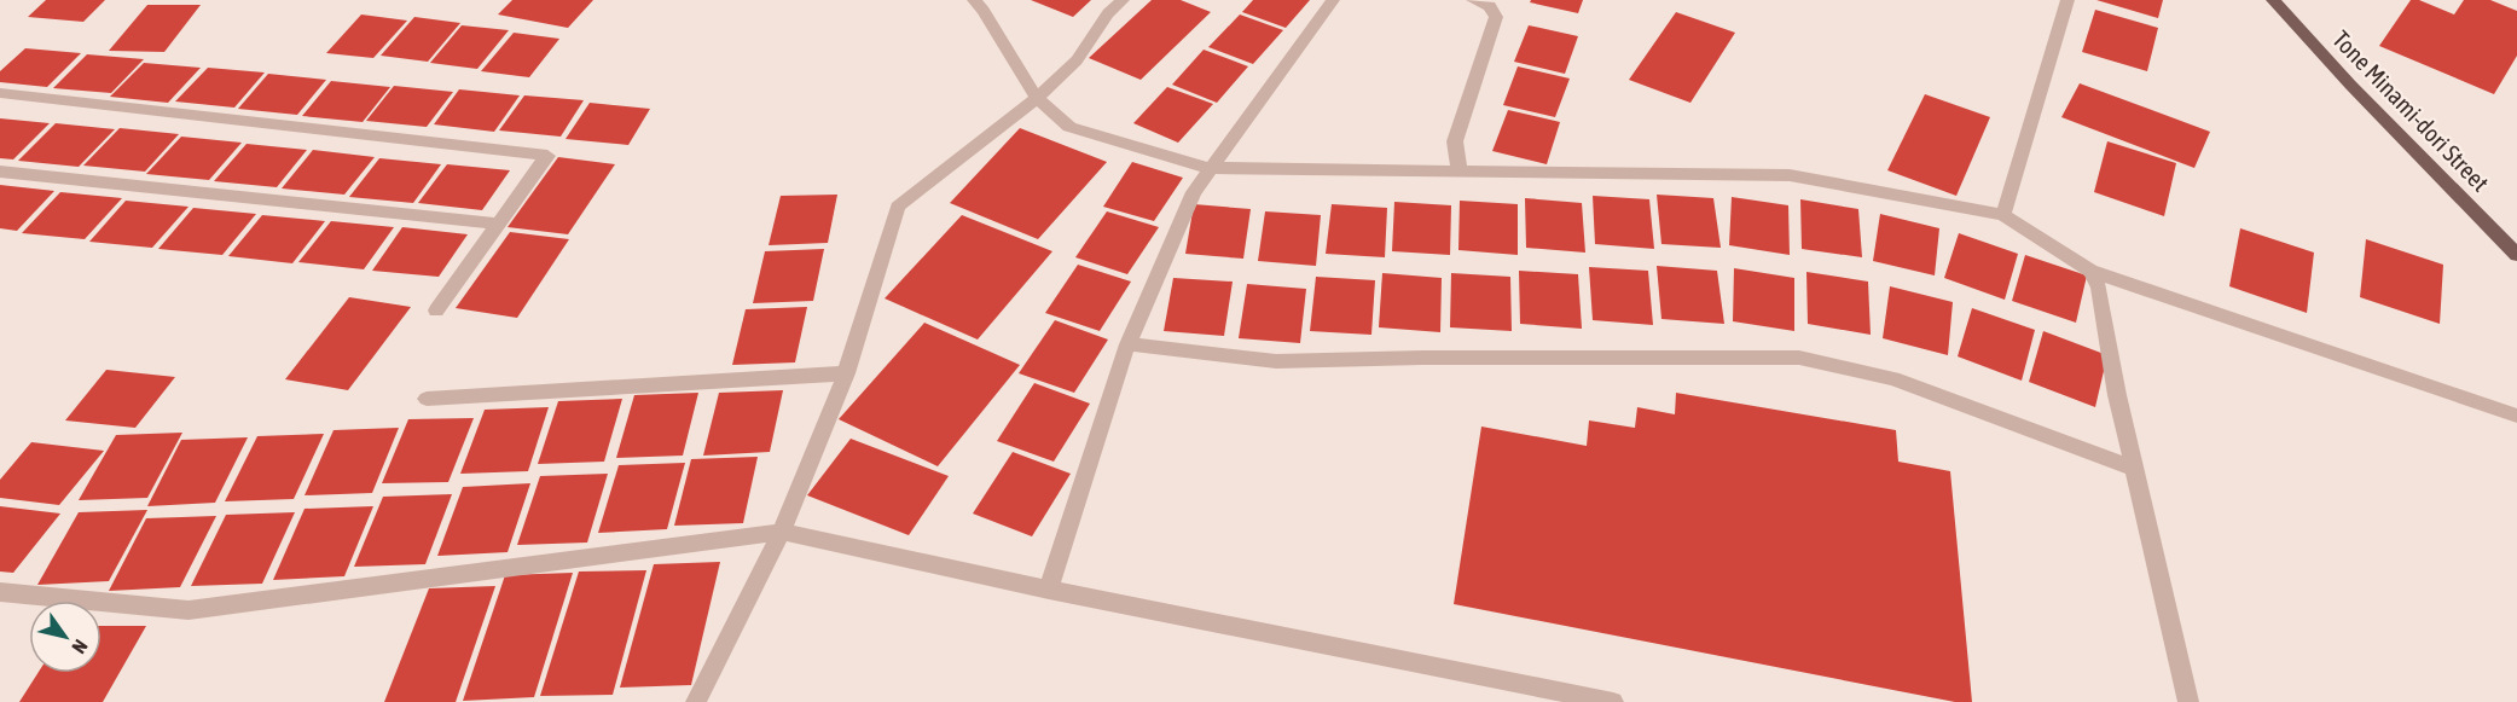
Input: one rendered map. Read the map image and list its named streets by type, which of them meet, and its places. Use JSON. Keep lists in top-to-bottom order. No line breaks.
{"streets":{"main road":["Tone Minami-dori Street"]},"north":"bottom right"}
